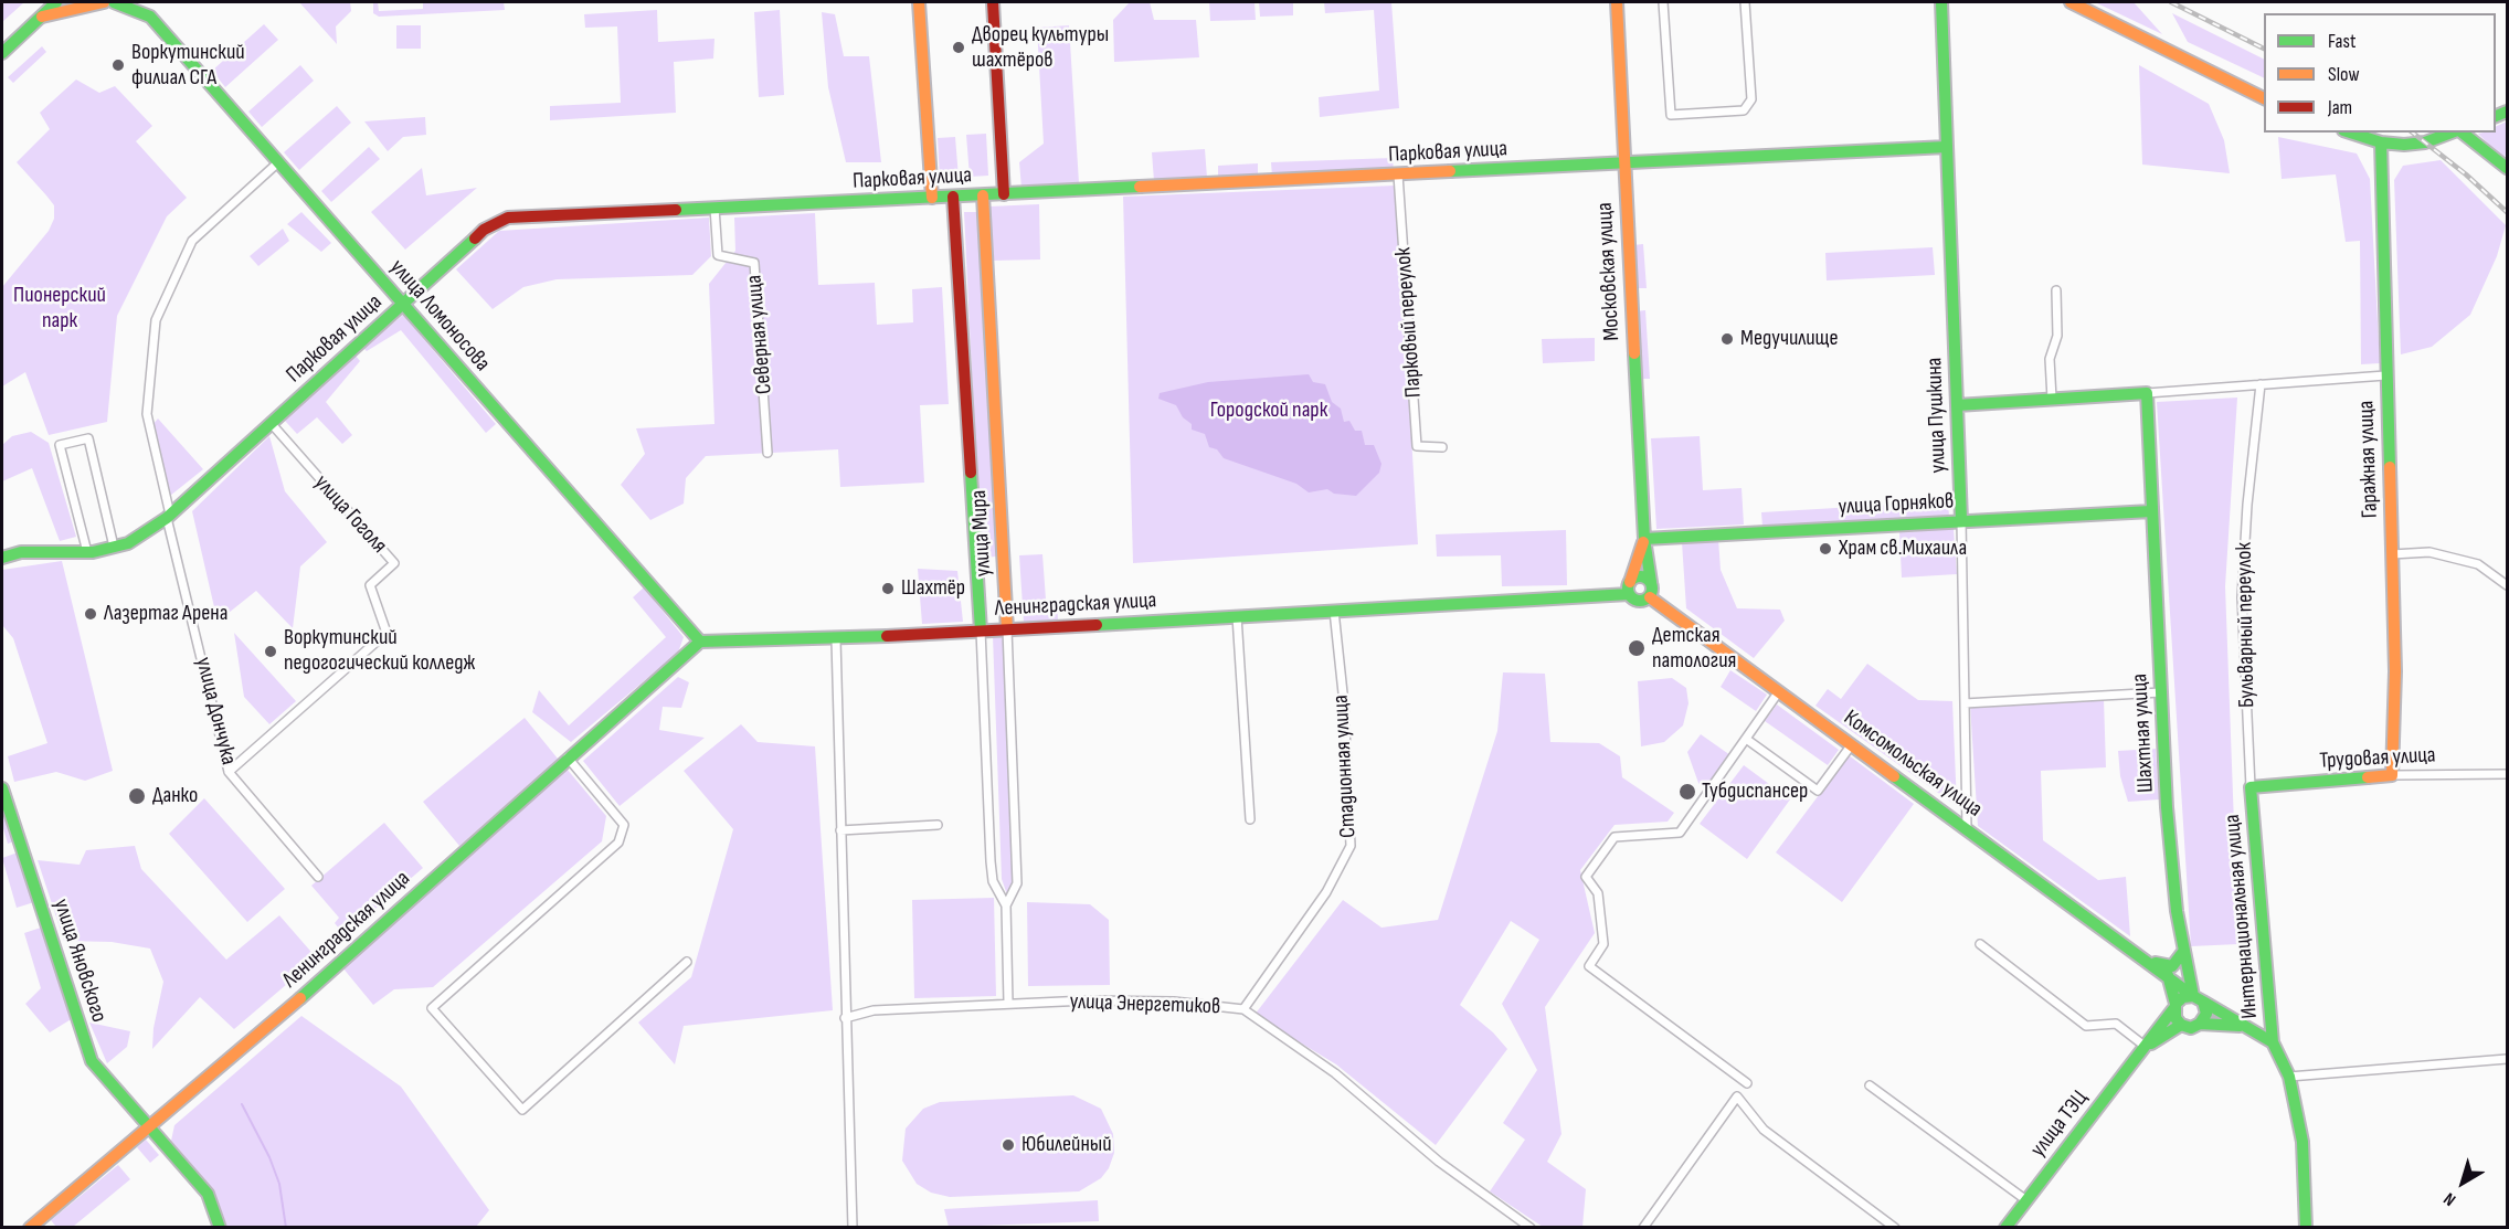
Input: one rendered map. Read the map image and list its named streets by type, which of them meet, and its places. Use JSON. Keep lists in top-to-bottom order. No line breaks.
{"streets":{"street":["Парковая улица","Московская улица","улица Ломоносова","Парковый переулок","Северная улица","улица Пушкина","Гаражная улица","улица Горняков","улица Гоголя","улица Мира","Ленинградская улица","Бульварный переулок","улица Дончука","Шахтная улица","Трудовая улица","Комсомольская улица","Стадионная улица","Интернациональная улица","улица Яновского","улица Энергетиков","улица ТЭЦ"]},"crossings":[["Парковая улица","Московская улица"],["Парковая улица","улица Ломоносова"],["Парковая улица","Парковый переулок"],["Парковая улица","Северная улица"],["Парковая улица","улица Пушкина"],["Парковая улица","улица Гоголя"],["Парковая улица","улица Мира"],["Парковая улица","улица Дончука"],["Московская улица","улица Горняков"],["Московская улица","Ленинградская улица"],["Московская улица","Комсомольская улица"],["улица Ломоносова","Ленинградская улица"],["улица Ломоносова","улица Дончука"],["улица Пушкина","улица Горняков"],["улица Пушкина","Комсомольская улица"],["Гаражная улица","Трудовая улица"],["улица Горняков","Шахтная улица"],["улица Гоголя","улица Дончука"],["улица Мира","Ленинградская улица"],["улица Мира","улица Энергетиков"],["Ленинградская улица","Комсомольская улица"],["Ленинградская улица","Стадионная улица"],["Ленинградская улица","улица Яновского"],["Бульварный переулок","Трудовая улица"],["Бульварный переулок","Интернациональная улица"],["Шахтная улица","Комсомольская улица"],["Шахтная улица","улица ТЭЦ"],["Трудовая улица","Интернациональная улица"],["Комсомольская улица","улица ТЭЦ"],["Стадионная улица","улица Энергетиков"]],"parks":["Пионерский парк","Городской парк"],"places":["Дворец культуры шахтёров","Воркутинский филиал СГА","Медучилище","Храм св.Михаила","Шахтёр","Лазертаг Арена","Детская патология","Воркутинский педогогический колледж","Тубдиспансер","Данко","Юбилейный"],"legend":["Fast","Slow","Jam"],"north":"bottom left"}
